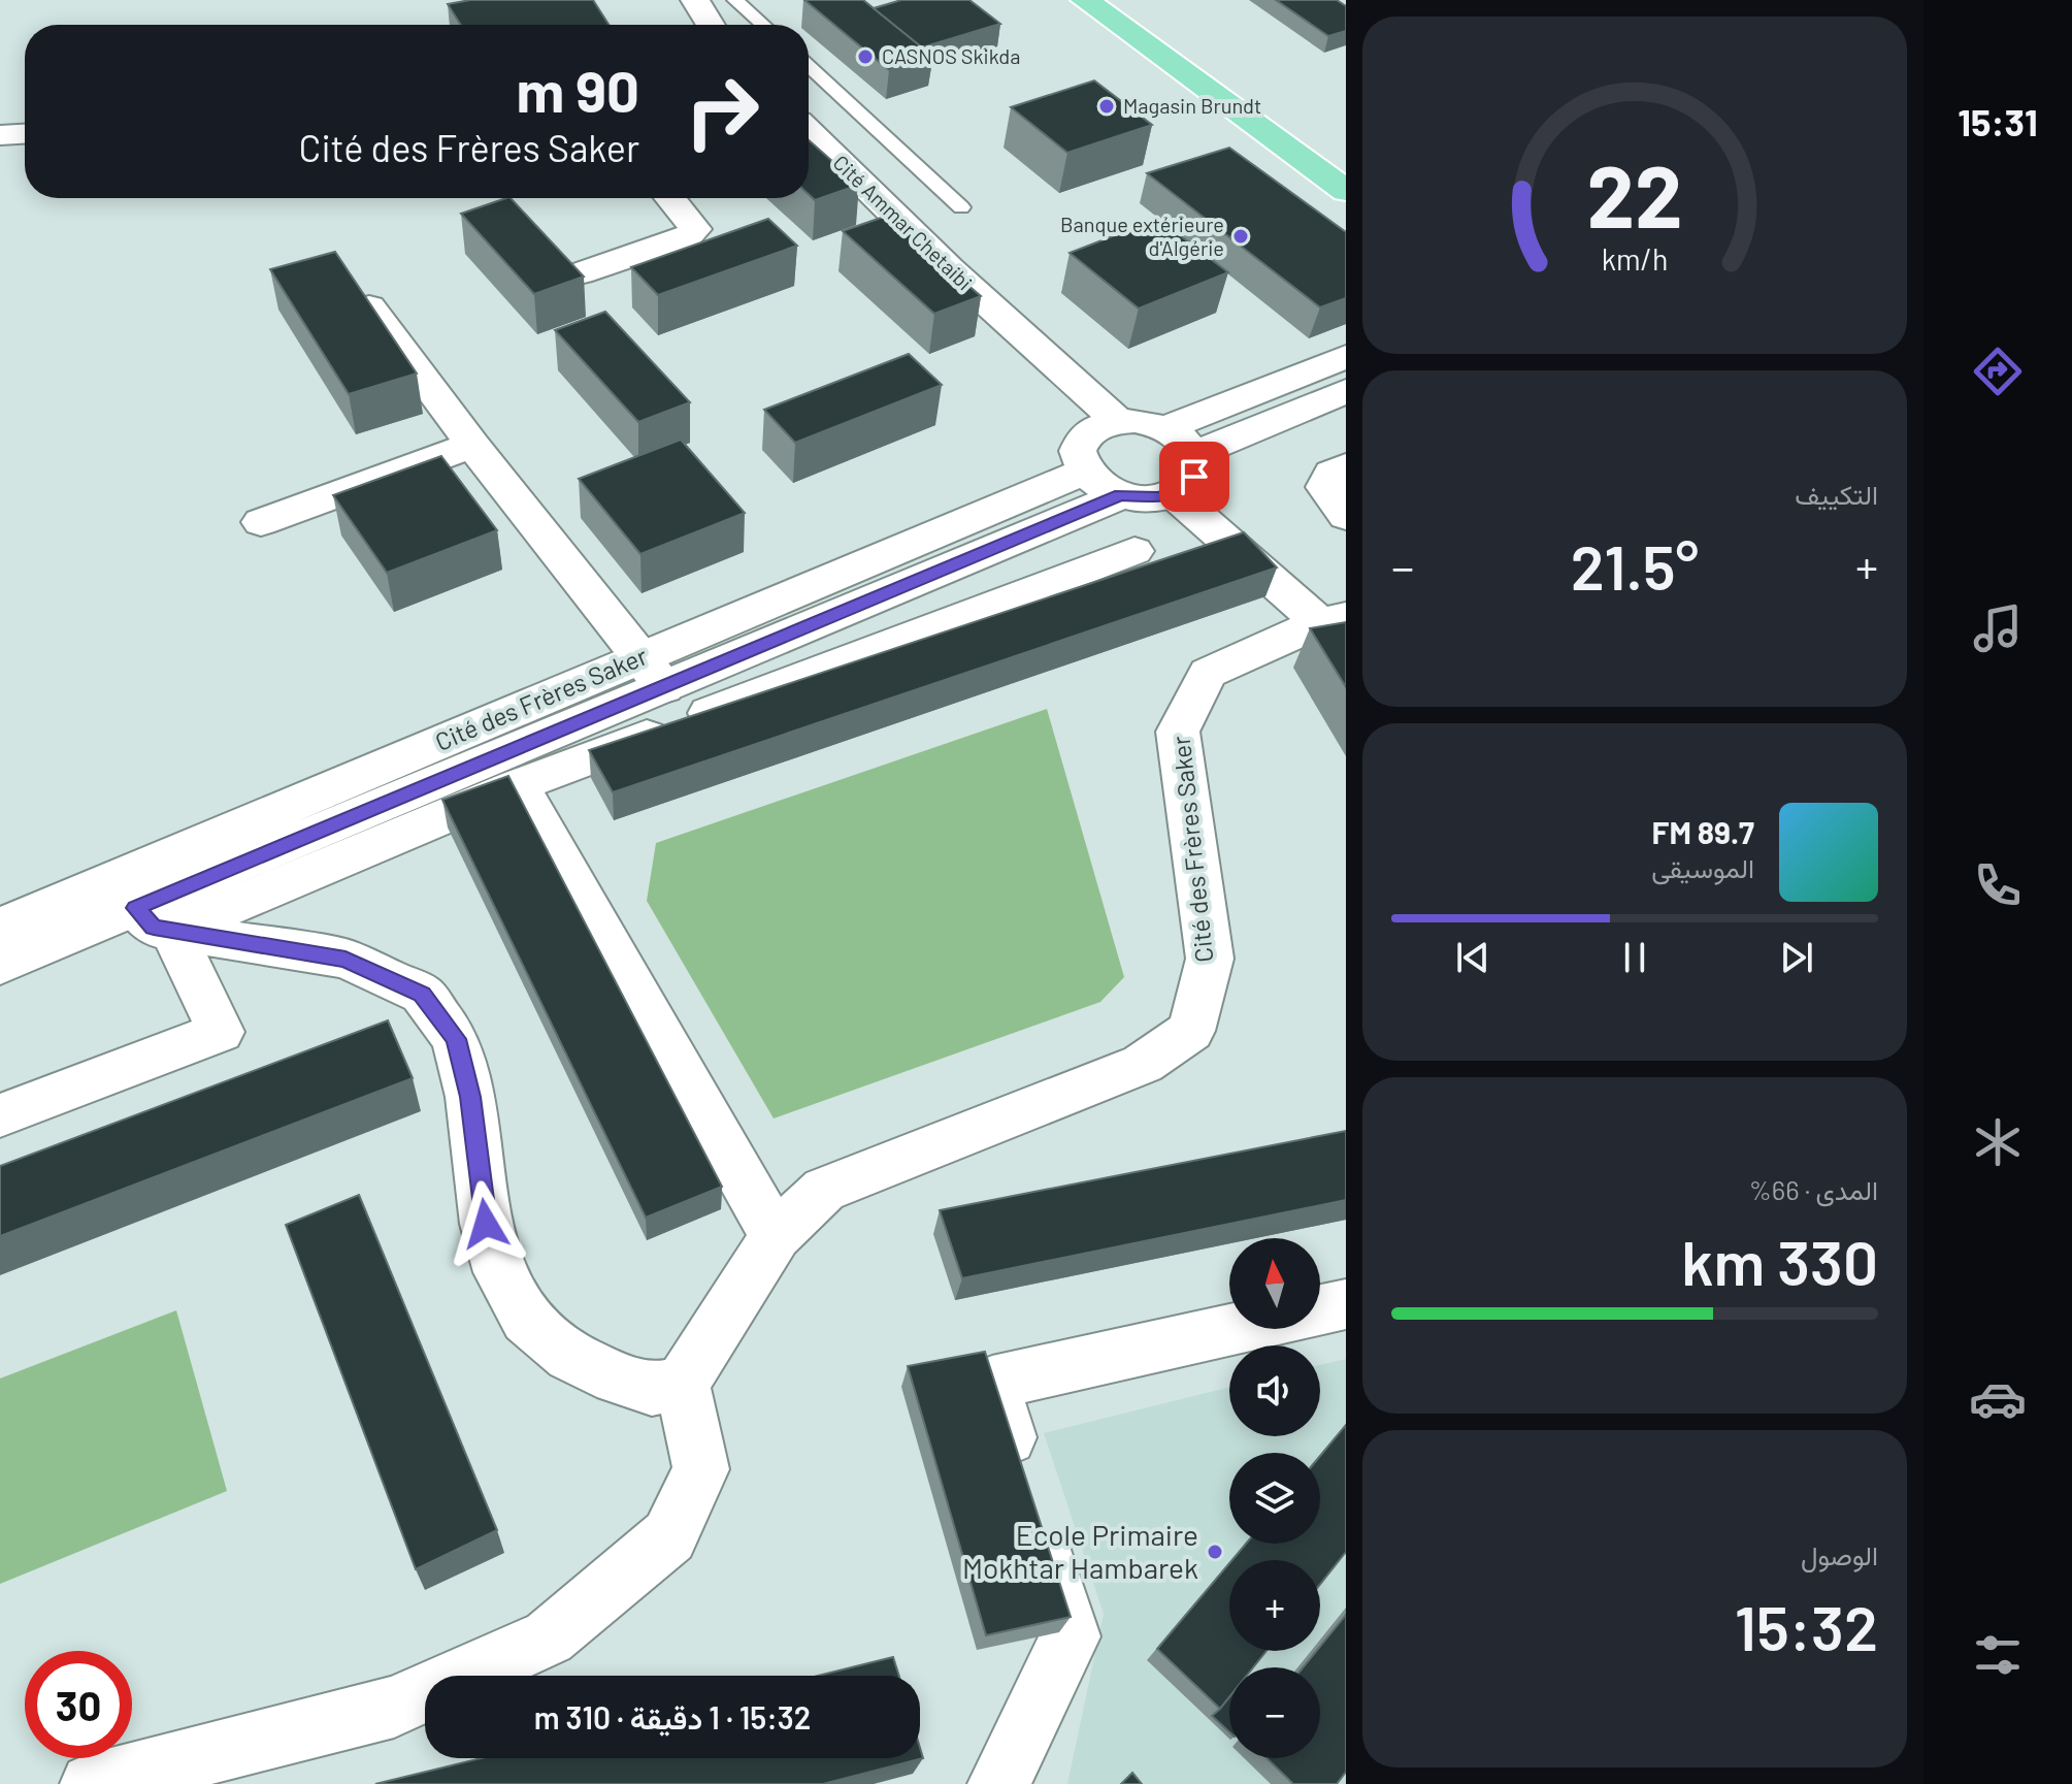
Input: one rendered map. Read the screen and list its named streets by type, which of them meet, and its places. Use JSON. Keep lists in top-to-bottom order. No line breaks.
{"streets":{"street":["Cité Ammar Chetaibi","Cité des Frères Saker"]},"crossings":[["Cité Ammar Chetaibi","Cité des Frères Saker"]],"places":["CASNOS Skikda","Magasin Brundt","Banque extérieure d'Algérie","Ecole Primaire Mokhtar Hambarek"],"north":"top","page":{"tabs":"15:31","turn":["90 m","Cité des Frères Saker"],"tile":["التكييف",["المدى · 66%","330 km"],["الوصول","15:32"]],"heat":["−","21.5°","+"],"song":["89.7 FM","الموسيقى"],"map_buttons":["+","−"],"limit":"30","trip":"15:32 · 1 دقيقة · 310 m","gauge":["22","km/h"]}}
